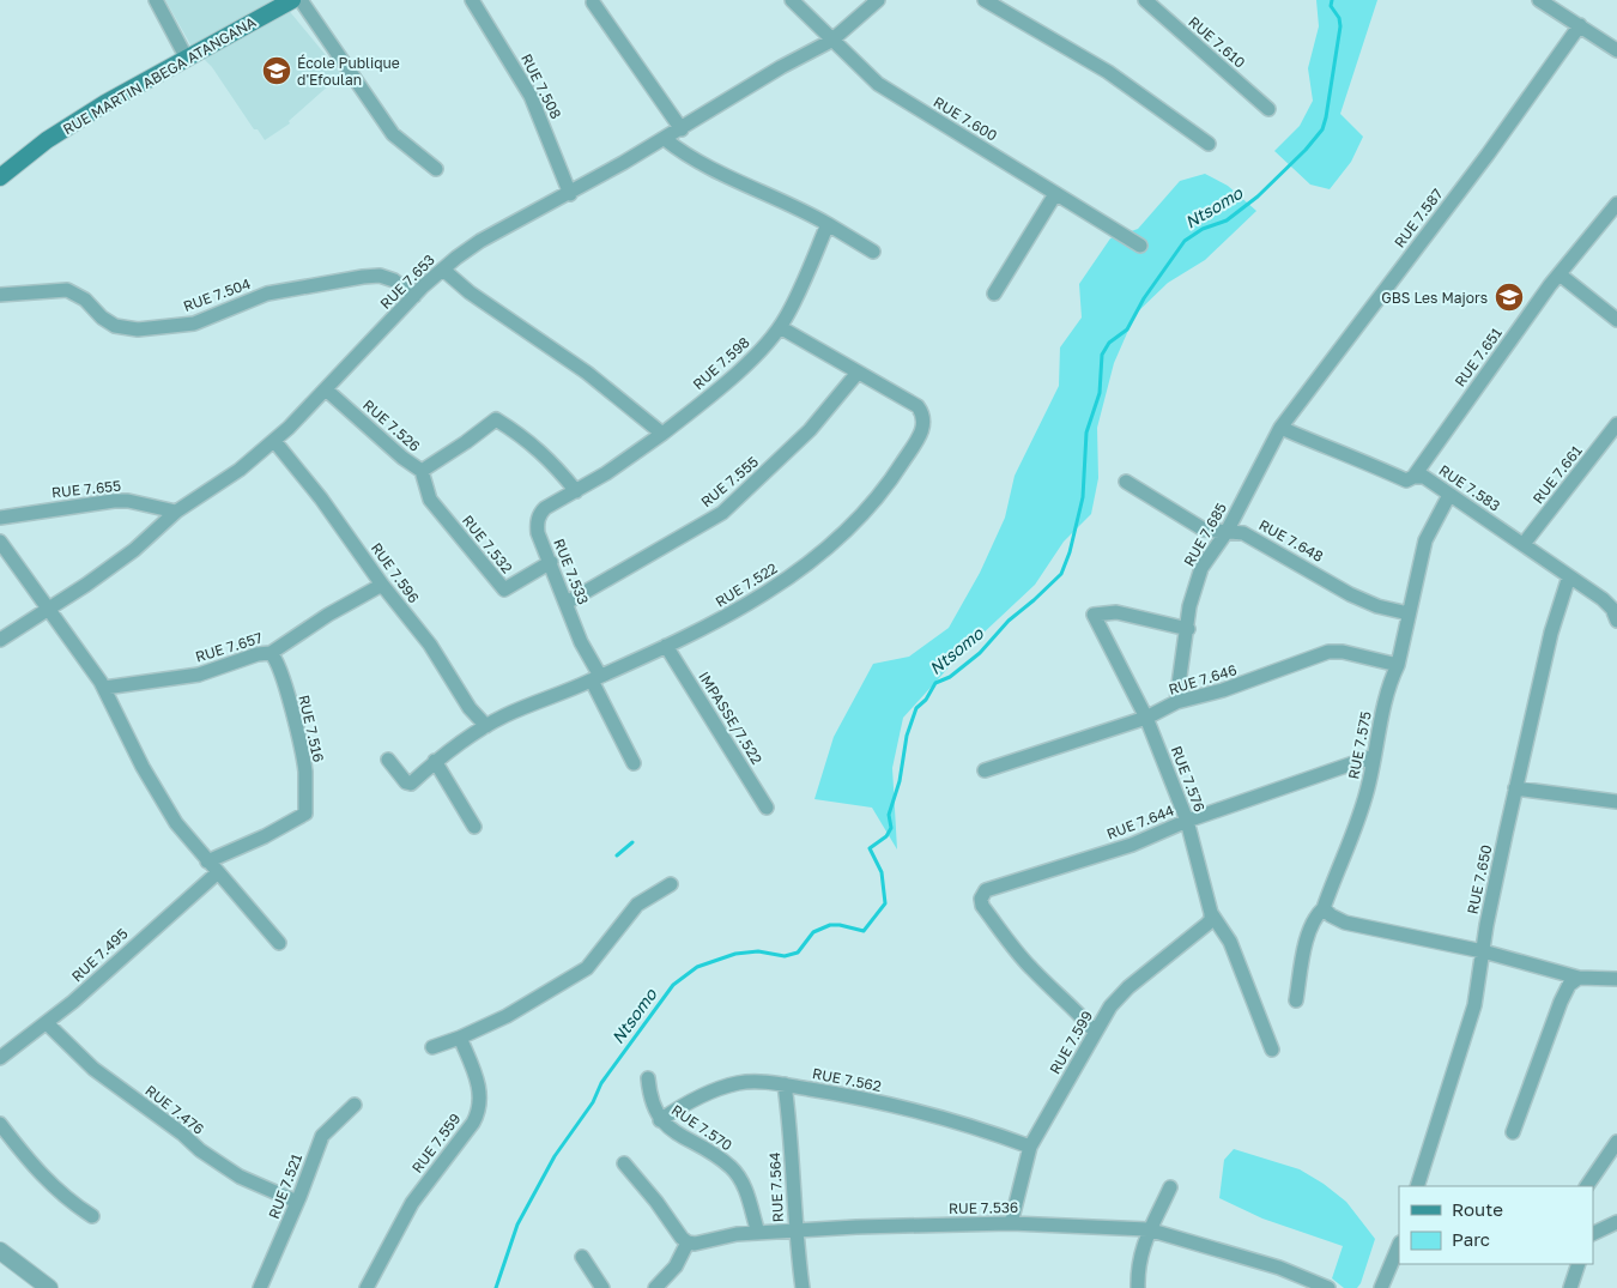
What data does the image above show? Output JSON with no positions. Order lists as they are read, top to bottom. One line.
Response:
{"streets":{"main road":["RUE MARTIN ABEGA ATANGANA"],"street":["RUE 7.610","RUE 7.508","RUE 7.600","RUE 7.587","RUE 7.653","RUE 7.504","RUE 7.651","RUE 7.598","RUE 7.526","RUE 7.661","RUE 7.555","RUE 7.583","RUE 7.655","RUE 7.685","RUE 7.648","RUE 7.532","RUE 7.533","RUE 7.596","RUE 7.522","RUE 7.657","RUE 7.646","IMPASSE/7.522","RUE 7.516","RUE 7.575","RUE 7.576","RUE 7.644","RUE 7.650","RUE 7.495","RUE 7.599","RUE 7.562","RUE 7.476","RUE 7.570","RUE 7.559","RUE 7.521","RUE 7.564","RUE 7.536"]},"crossings":[["RUE 7.508","RUE 7.653"],["RUE 7.600","RUE 7.653"],["RUE 7.587","RUE 7.583"],["RUE 7.587","RUE 7.685"],["RUE 7.653","RUE 7.504"],["RUE 7.653","RUE 7.526"],["RUE 7.653","RUE 7.655"],["RUE 7.653","RUE 7.596"],["RUE 7.651","RUE 7.583"],["RUE 7.598","RUE 7.533"],["RUE 7.598","RUE 7.522"],["RUE 7.526","RUE 7.532"],["RUE 7.526","RUE 7.533"],["RUE 7.661","RUE 7.583"],["RUE 7.555","RUE 7.533"],["RUE 7.555","RUE 7.522"],["RUE 7.583","RUE 7.685"],["RUE 7.583","RUE 7.575"],["RUE 7.583","RUE 7.650"],["RUE 7.685","RUE 7.648"],["RUE 7.685","RUE 7.646"],["RUE 7.685","RUE 7.576"],["RUE 7.648","RUE 7.575"],["RUE 7.532","RUE 7.533"],["RUE 7.533","RUE 7.522"],["RUE 7.596","RUE 7.522"],["RUE 7.596","RUE 7.657"],["RUE 7.522","IMPASSE/7.522"],["RUE 7.657","RUE 7.516"],["RUE 7.646","RUE 7.575"],["RUE 7.646","RUE 7.576"],["RUE 7.575","RUE 7.644"],["RUE 7.576","RUE 7.644"],["RUE 7.576","RUE 7.599"],["RUE 7.644","RUE 7.599"],["RUE 7.495","RUE 7.476"],["RUE 7.599","RUE 7.562"],["RUE 7.599","RUE 7.536"],["RUE 7.562","RUE 7.570"],["RUE 7.562","RUE 7.564"],["RUE 7.476","RUE 7.521"],["RUE 7.570","RUE 7.536"],["RUE 7.564","RUE 7.536"]],"water":["Ntsomo"],"places":{"school or university":["École Publique d'Efoulan","GBS Les Majors"]},"legend":["Route","Parc"]}
